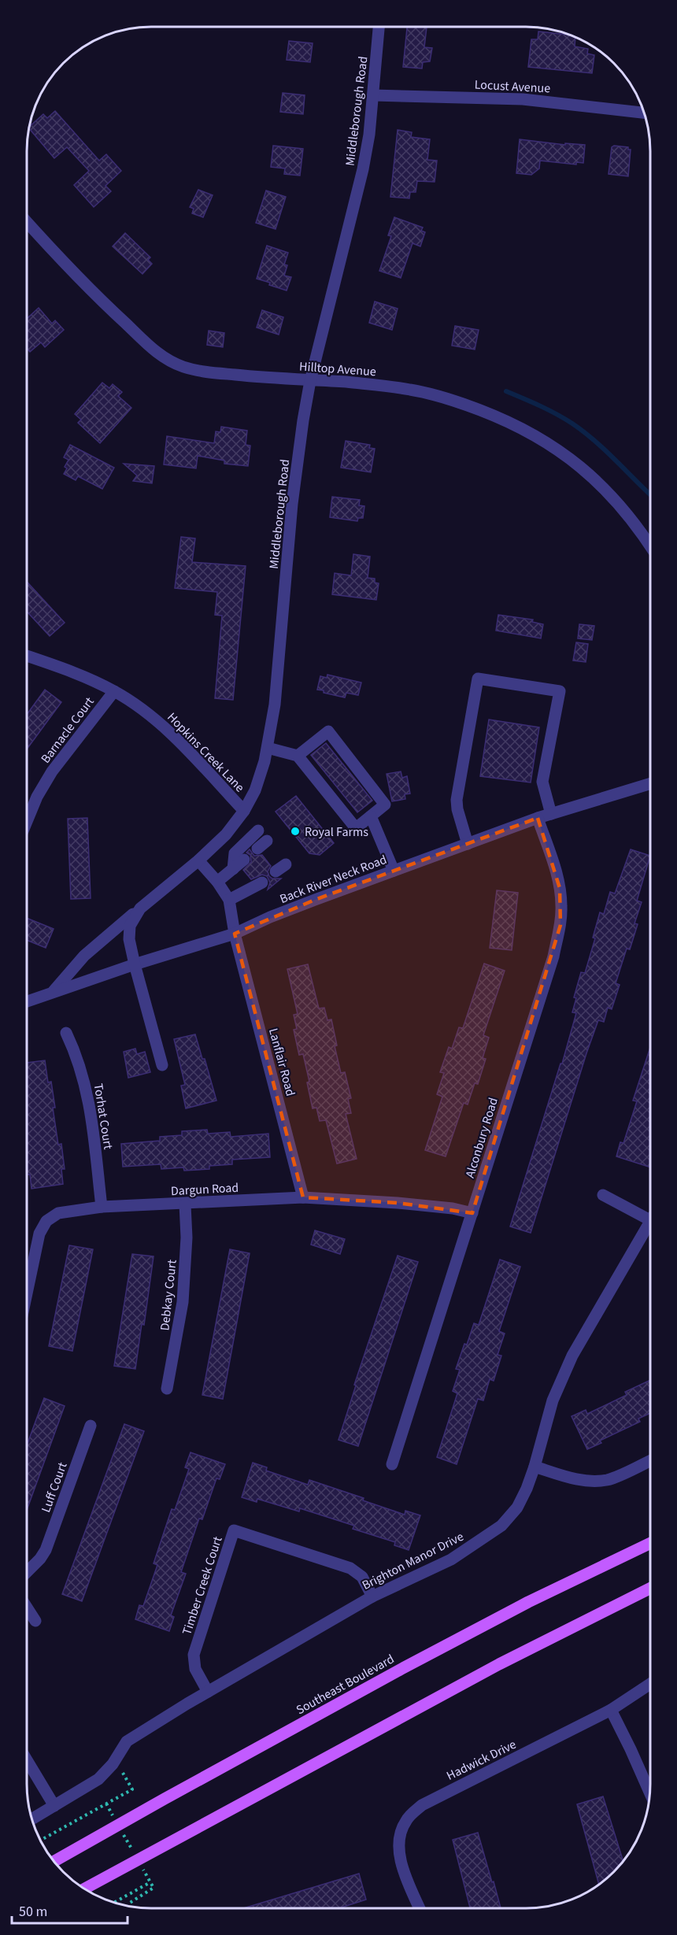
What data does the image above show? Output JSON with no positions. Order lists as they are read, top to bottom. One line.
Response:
{"streets":{"main road":["Southeast Boulevard"],"street":["Locust Avenue","Middleborough Road","Hilltop Avenue","Barnacle Court","Hopkins Creek Lane","Back River Neck Road","Lanflair Road","Torhat Court","Alconbury Road","Dargun Road","Debkay Court","Luff Court","Brighton Manor Drive","Timber Creek Court","Hadwick Drive"]},"crossings":[["Locust Avenue","Middleborough Road"],["Middleborough Road","Hilltop Avenue"],["Middleborough Road","Hopkins Creek Lane"],["Middleborough Road","Back River Neck Road"],["Barnacle Court","Hopkins Creek Lane"],["Back River Neck Road","Lanflair Road"],["Back River Neck Road","Alconbury Road"],["Lanflair Road","Dargun Road"],["Torhat Court","Dargun Road"],["Alconbury Road","Dargun Road"],["Dargun Road","Debkay Court"],["Brighton Manor Drive","Timber Creek Court"]],"places":["Royal Farms"],"scale_bar":"50 m"}
